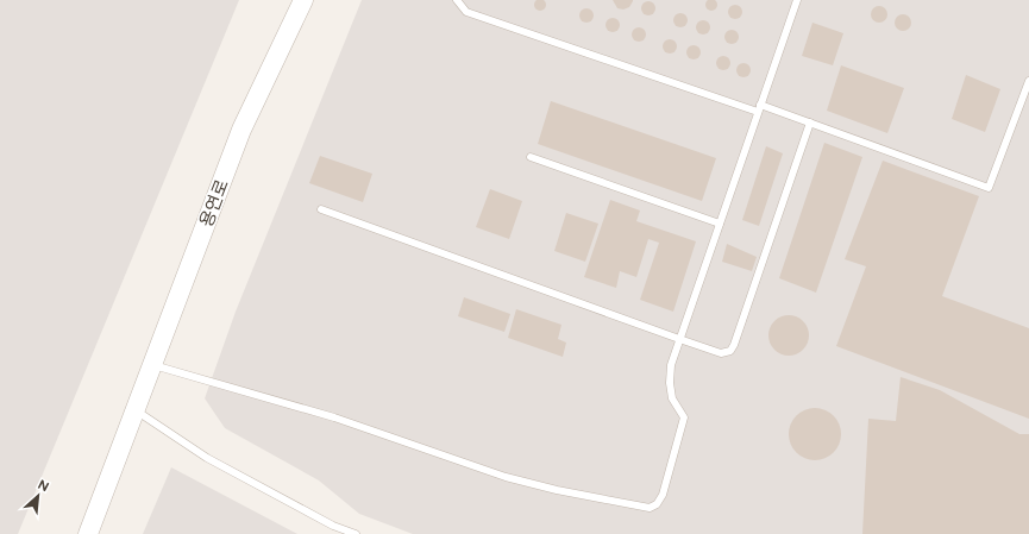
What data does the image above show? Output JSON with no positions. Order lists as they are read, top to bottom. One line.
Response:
{"streets":{"street":["용연로"]},"north":"top right"}
